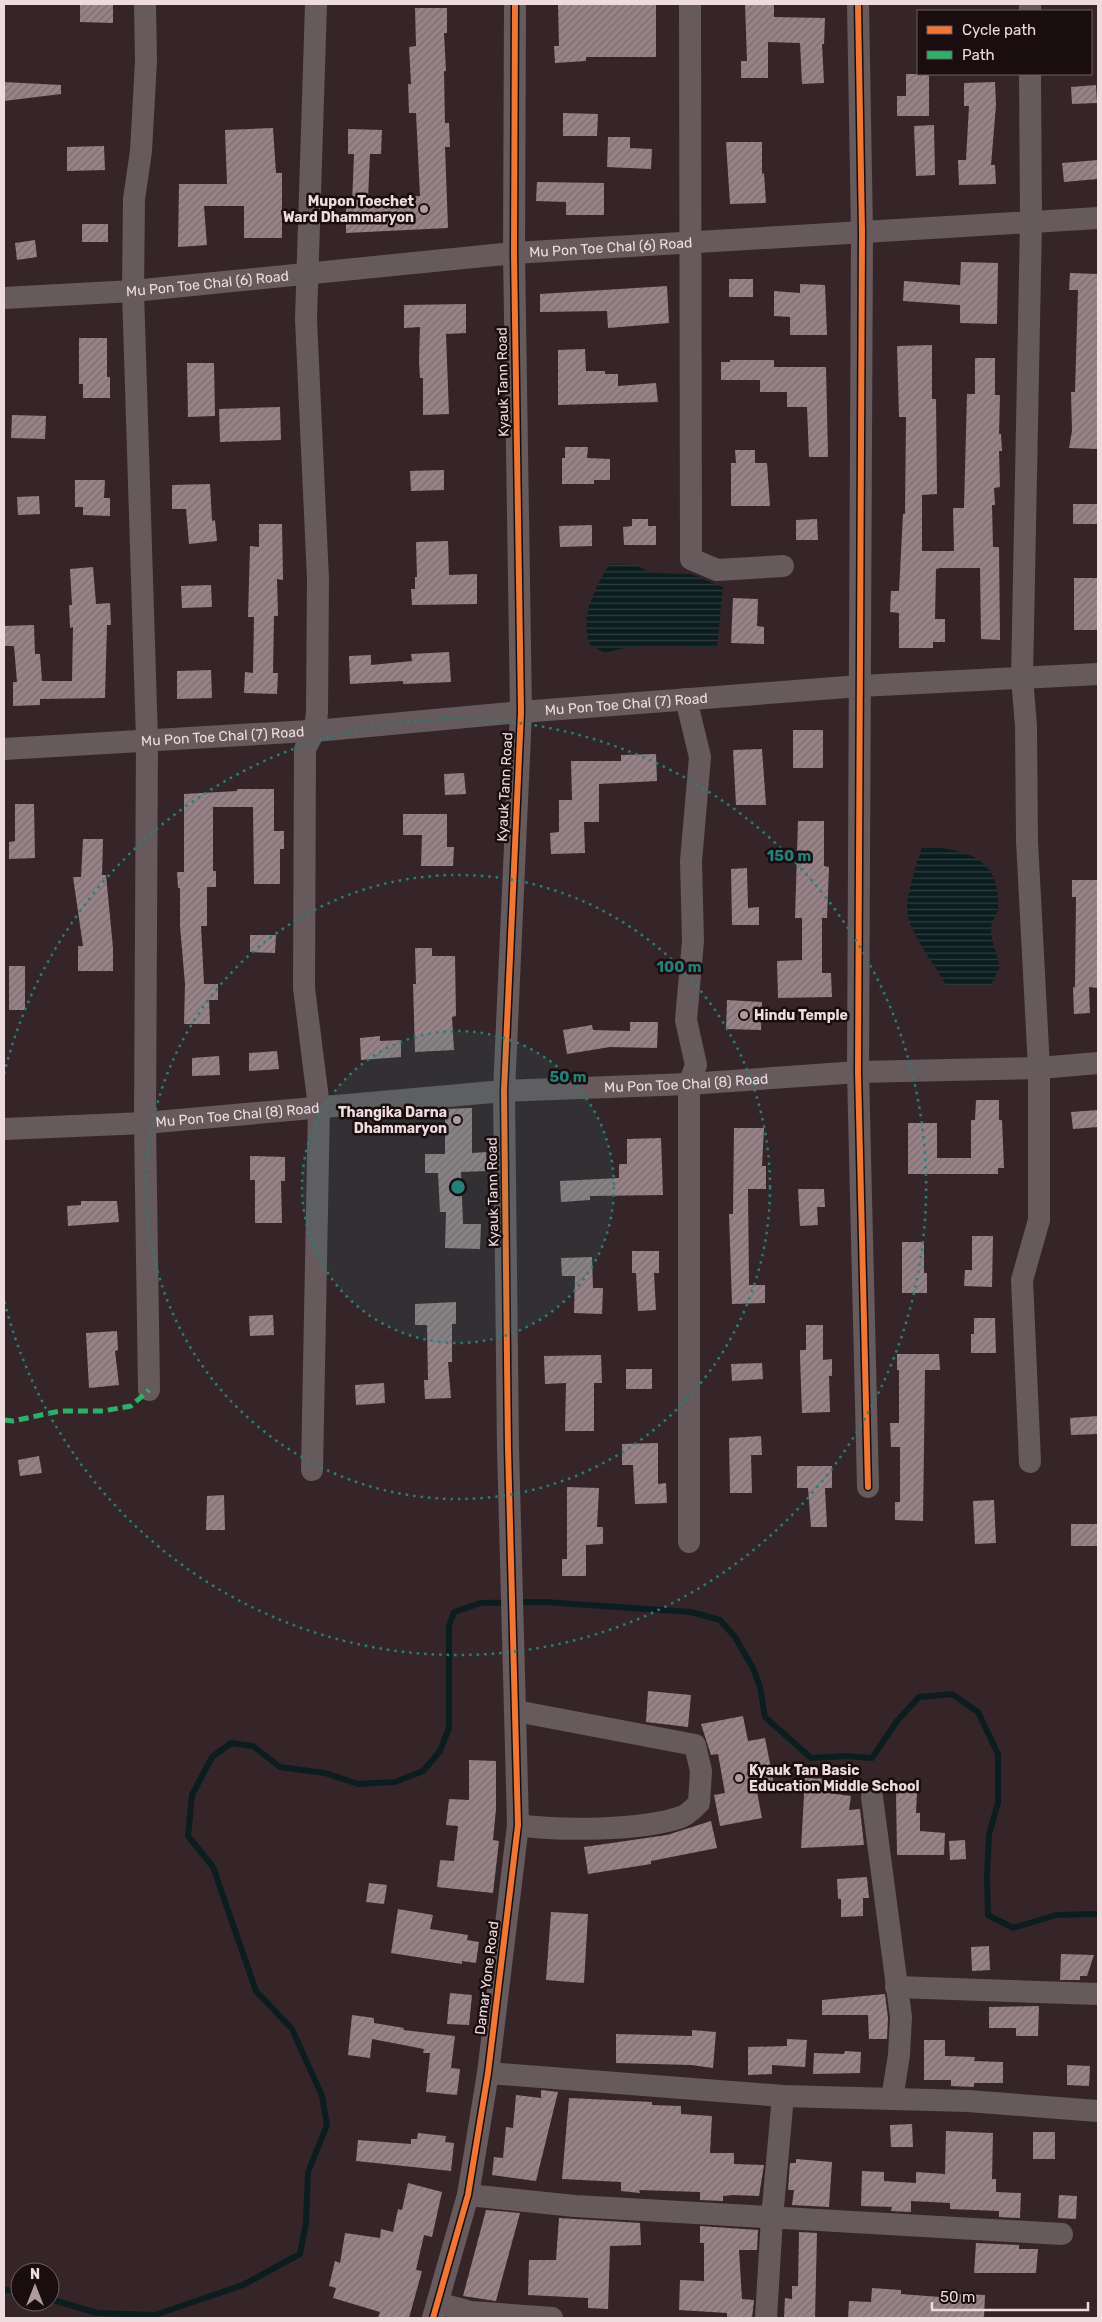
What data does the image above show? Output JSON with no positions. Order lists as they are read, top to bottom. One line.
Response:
{"streets":{"street":["Mu Pon Toe Chal (6) Road","Kyauk Tann Road","Mu Pon Toe Chal (7) Road","Mu Pon Toe Chal (8) Road","Damar Yone Road"]},"crossings":[["Mu Pon Toe Chal (6) Road","Kyauk Tann Road"],["Kyauk Tann Road","Mu Pon Toe Chal (7) Road"],["Kyauk Tann Road","Mu Pon Toe Chal (8) Road"],["Kyauk Tann Road","Damar Yone Road"]],"places":["Mupon Toechet Ward Dhammaryon","Hindu Temple","Thangika Darna Dhammaryon","Kyauk Tan Basic Education Middle School"],"legend":["Cycle path","Path"],"scale_bar":"50 m","north":"top","rings":["150 m","100 m","50 m"]}
